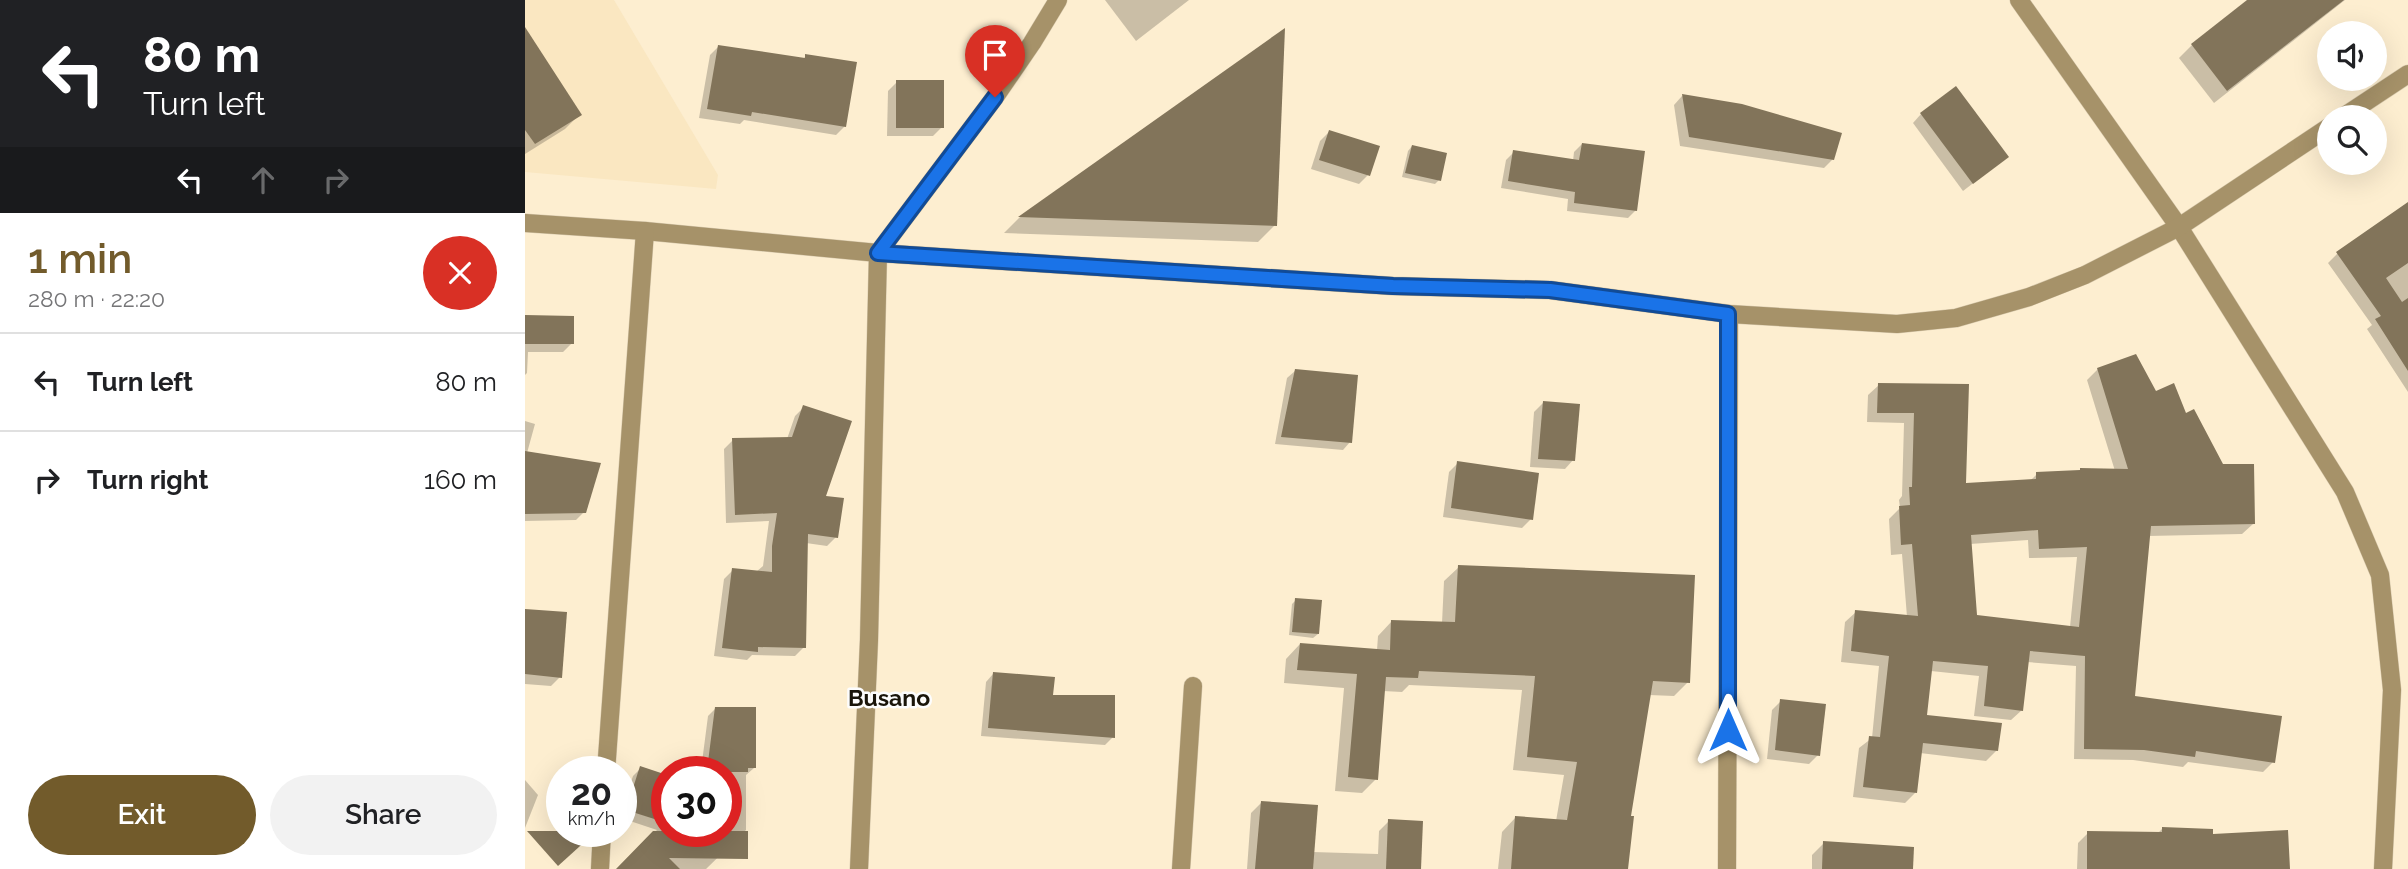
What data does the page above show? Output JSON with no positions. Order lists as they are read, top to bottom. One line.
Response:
{"districts":["Busano"],"page":{"turn":["80 m","Turn left"],"heading":["1 min","280 m · 22:20"],"list":[{"name":"Turn left","value":"80 m"},{"name":"Turn right","value":"160 m"}],"speed":"20 km/h","limit":"30","buttons":["Exit","Share"]}}
